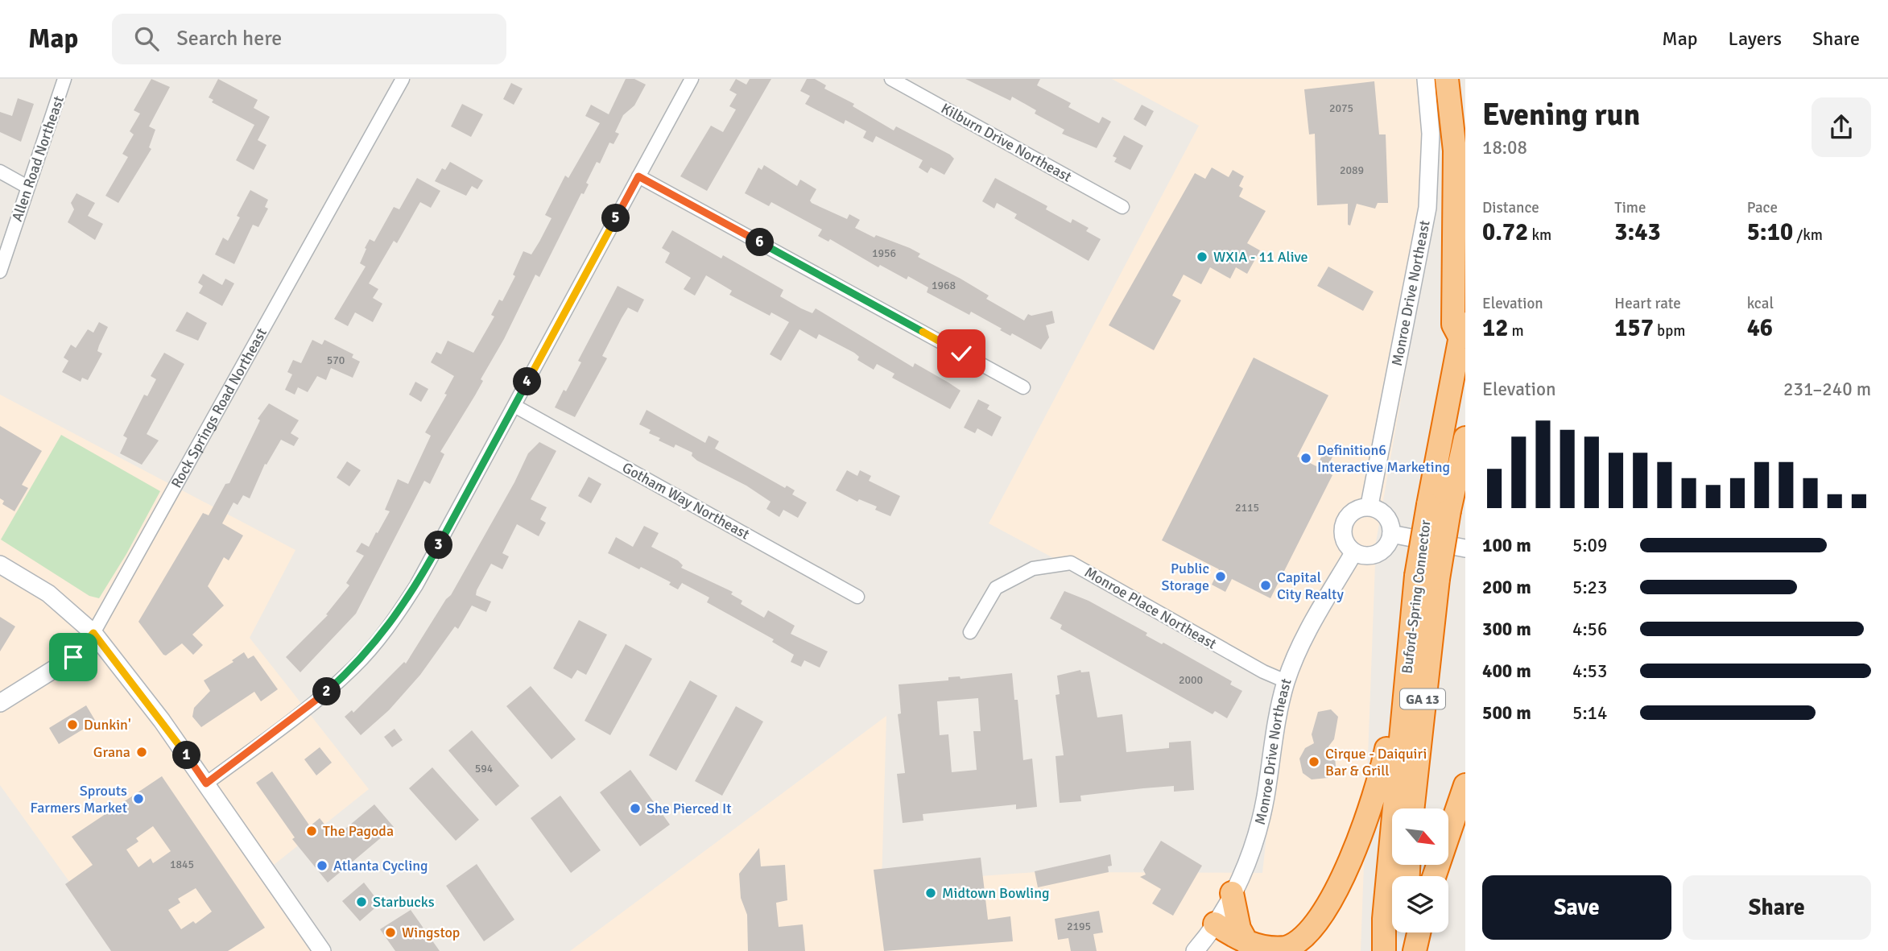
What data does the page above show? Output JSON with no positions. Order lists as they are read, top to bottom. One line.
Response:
{"streets":{"highway":["Buford-Spring Connector","GA 13"],"main road":["Monroe Drive Northeast","Rock Springs Road Northeast"],"street":["Kilburn Drive Northeast","Allen Road Northeast","Gotham Way Northeast","Monroe Place Northeast"]},"crossings":[["Monroe Drive Northeast","Monroe Place Northeast"]],"places":["WXIA - 11 Alive","Definition6 Interactive Marketing","Public Storage","Capital City Realty","Dunkin'","Grana","Cirque - Daiquiri Bar & Grill","Sprouts Farmers Market","She Pierced It","The Pagoda","Atlanta Cycling","Midtown Bowling","Starbucks","Wingstop"],"house_numbers":["2075","2089","1956","1968","570","2115","2000","594","1845","2195"],"north":"bottom right","page":{"header":"Map","search":"Search here","nav":["Map","Layers","Share"],"heading":["Evening run","18:08"],"stats":[["Distance","0.72 km"],["Time","3:43"],["Pace","5:10 /km"],["Elevation","12 m"],["Heart rate","157 bpm"],["kcal","46"]],"pins":["5","6","4","3","2","1"],"chart":["Elevation","231–240 m"],"list":[{"name":"100 m","note":"5:09"},{"name":"200 m","note":"5:23"},{"name":"300 m","note":"4:56"},{"name":"400 m","note":"4:53"},{"name":"500 m","note":"5:14"}],"buttons":["Save","Share"]}}
